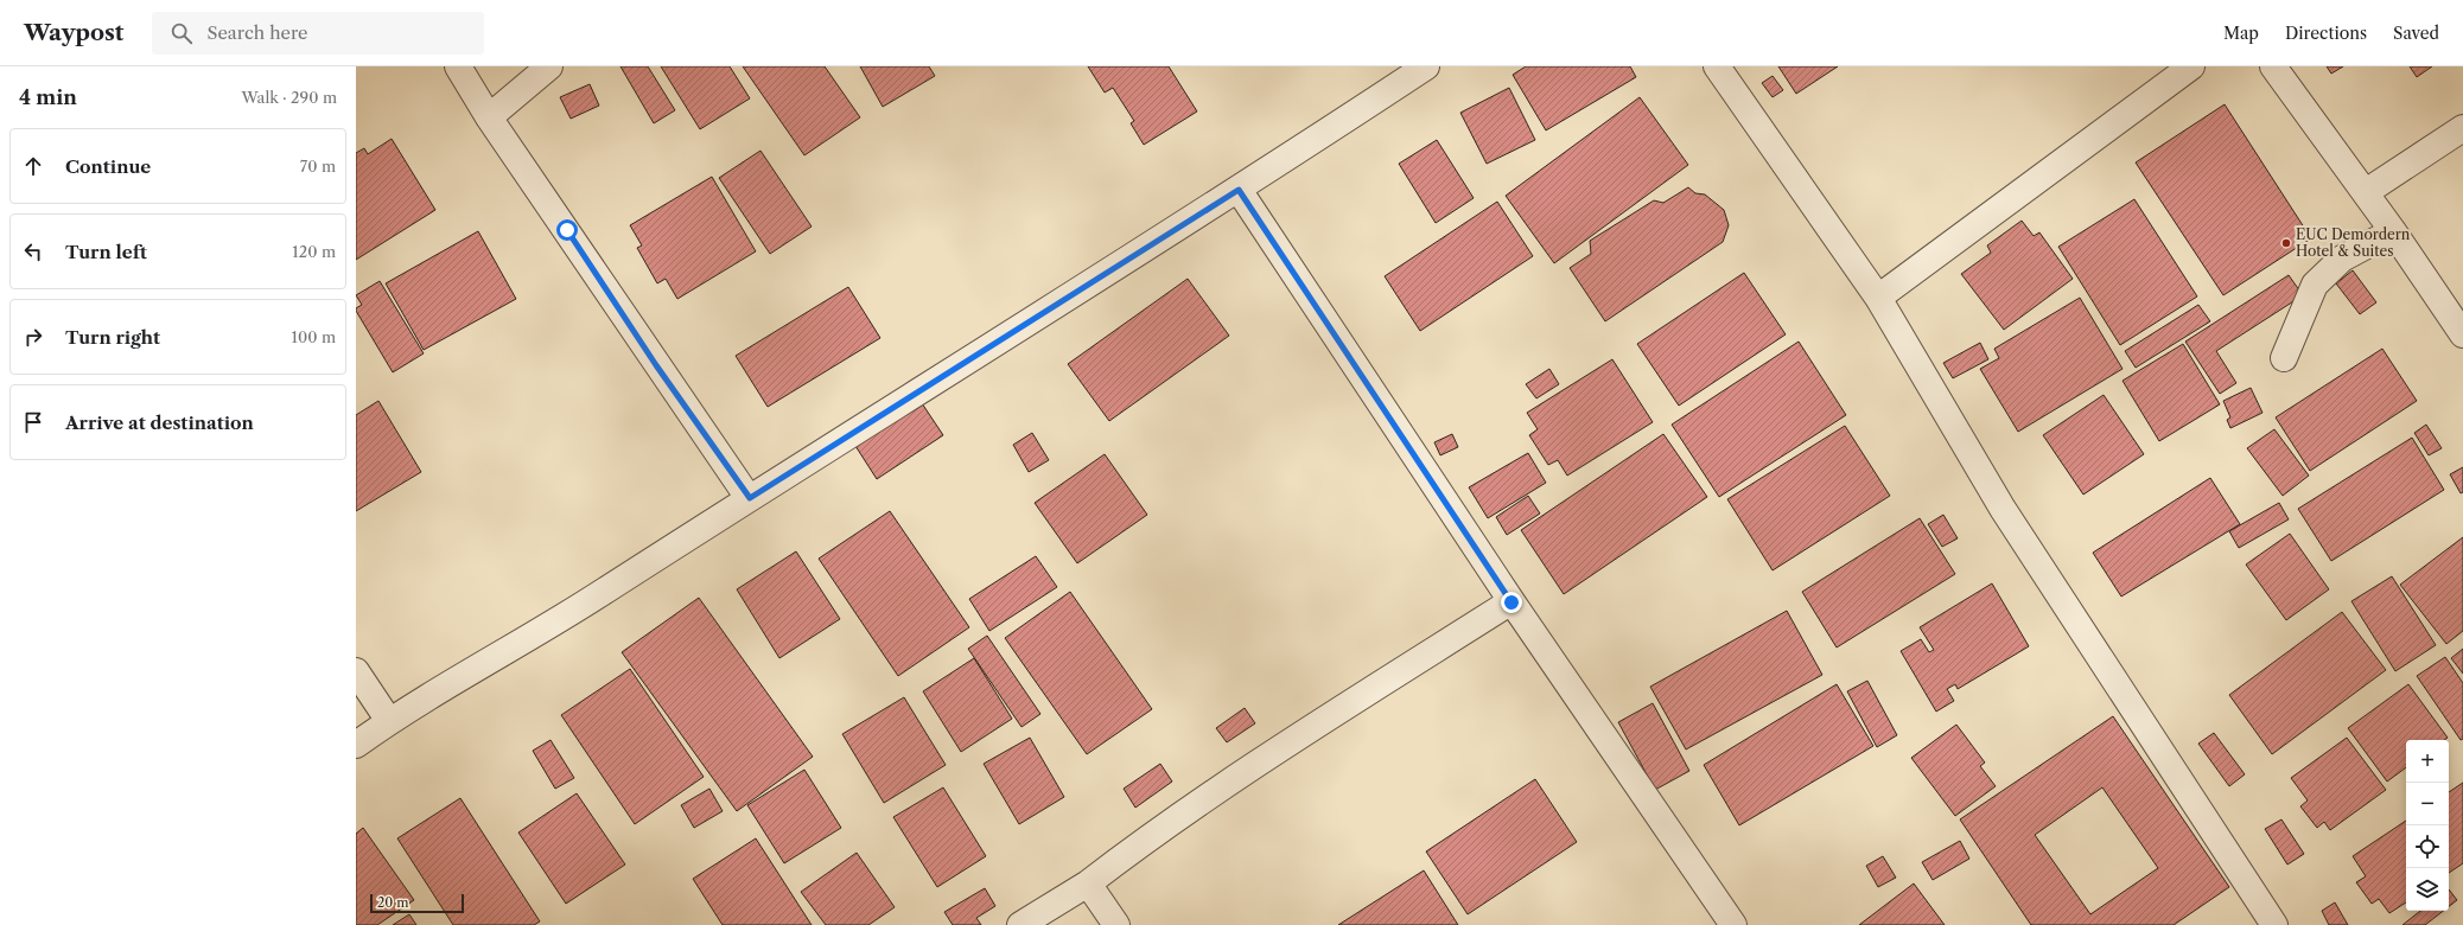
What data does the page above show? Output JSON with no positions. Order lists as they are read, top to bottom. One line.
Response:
{"places":["EUC Demordern Hotel & Suites"],"scale_bar":"20 m","page":{"header":"Waypost","search":"Search here","nav":["Map","Directions","Saved"],"heading":["4 min","Walk · 290 m"],"list":[["Continue","70 m"],["Turn left","120 m"],["Turn right","100 m"],"Arrive at destination"],"map_buttons":["+","−"],"scale":"20 m"}}
